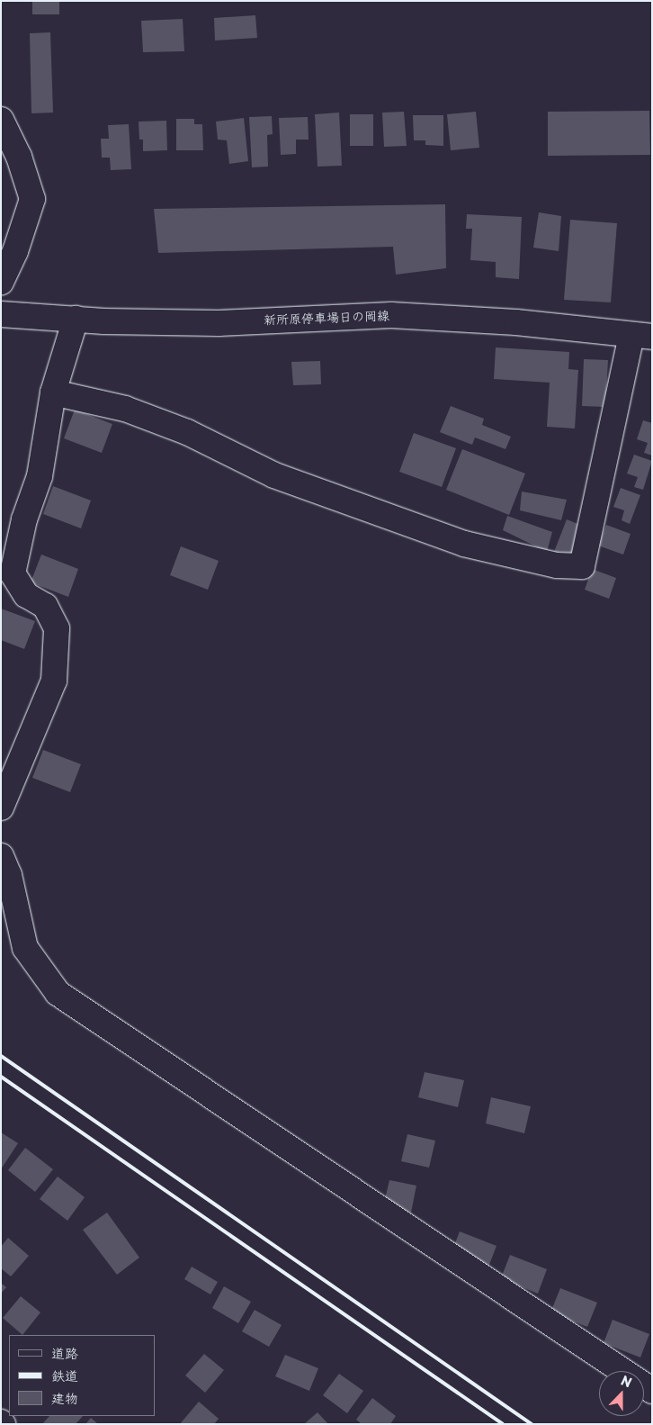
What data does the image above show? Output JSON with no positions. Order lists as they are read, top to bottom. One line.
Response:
{"streets":{"street":["新所原停車場日の岡線"]},"legend":["道路","鉄道","建物"],"north":"top"}
